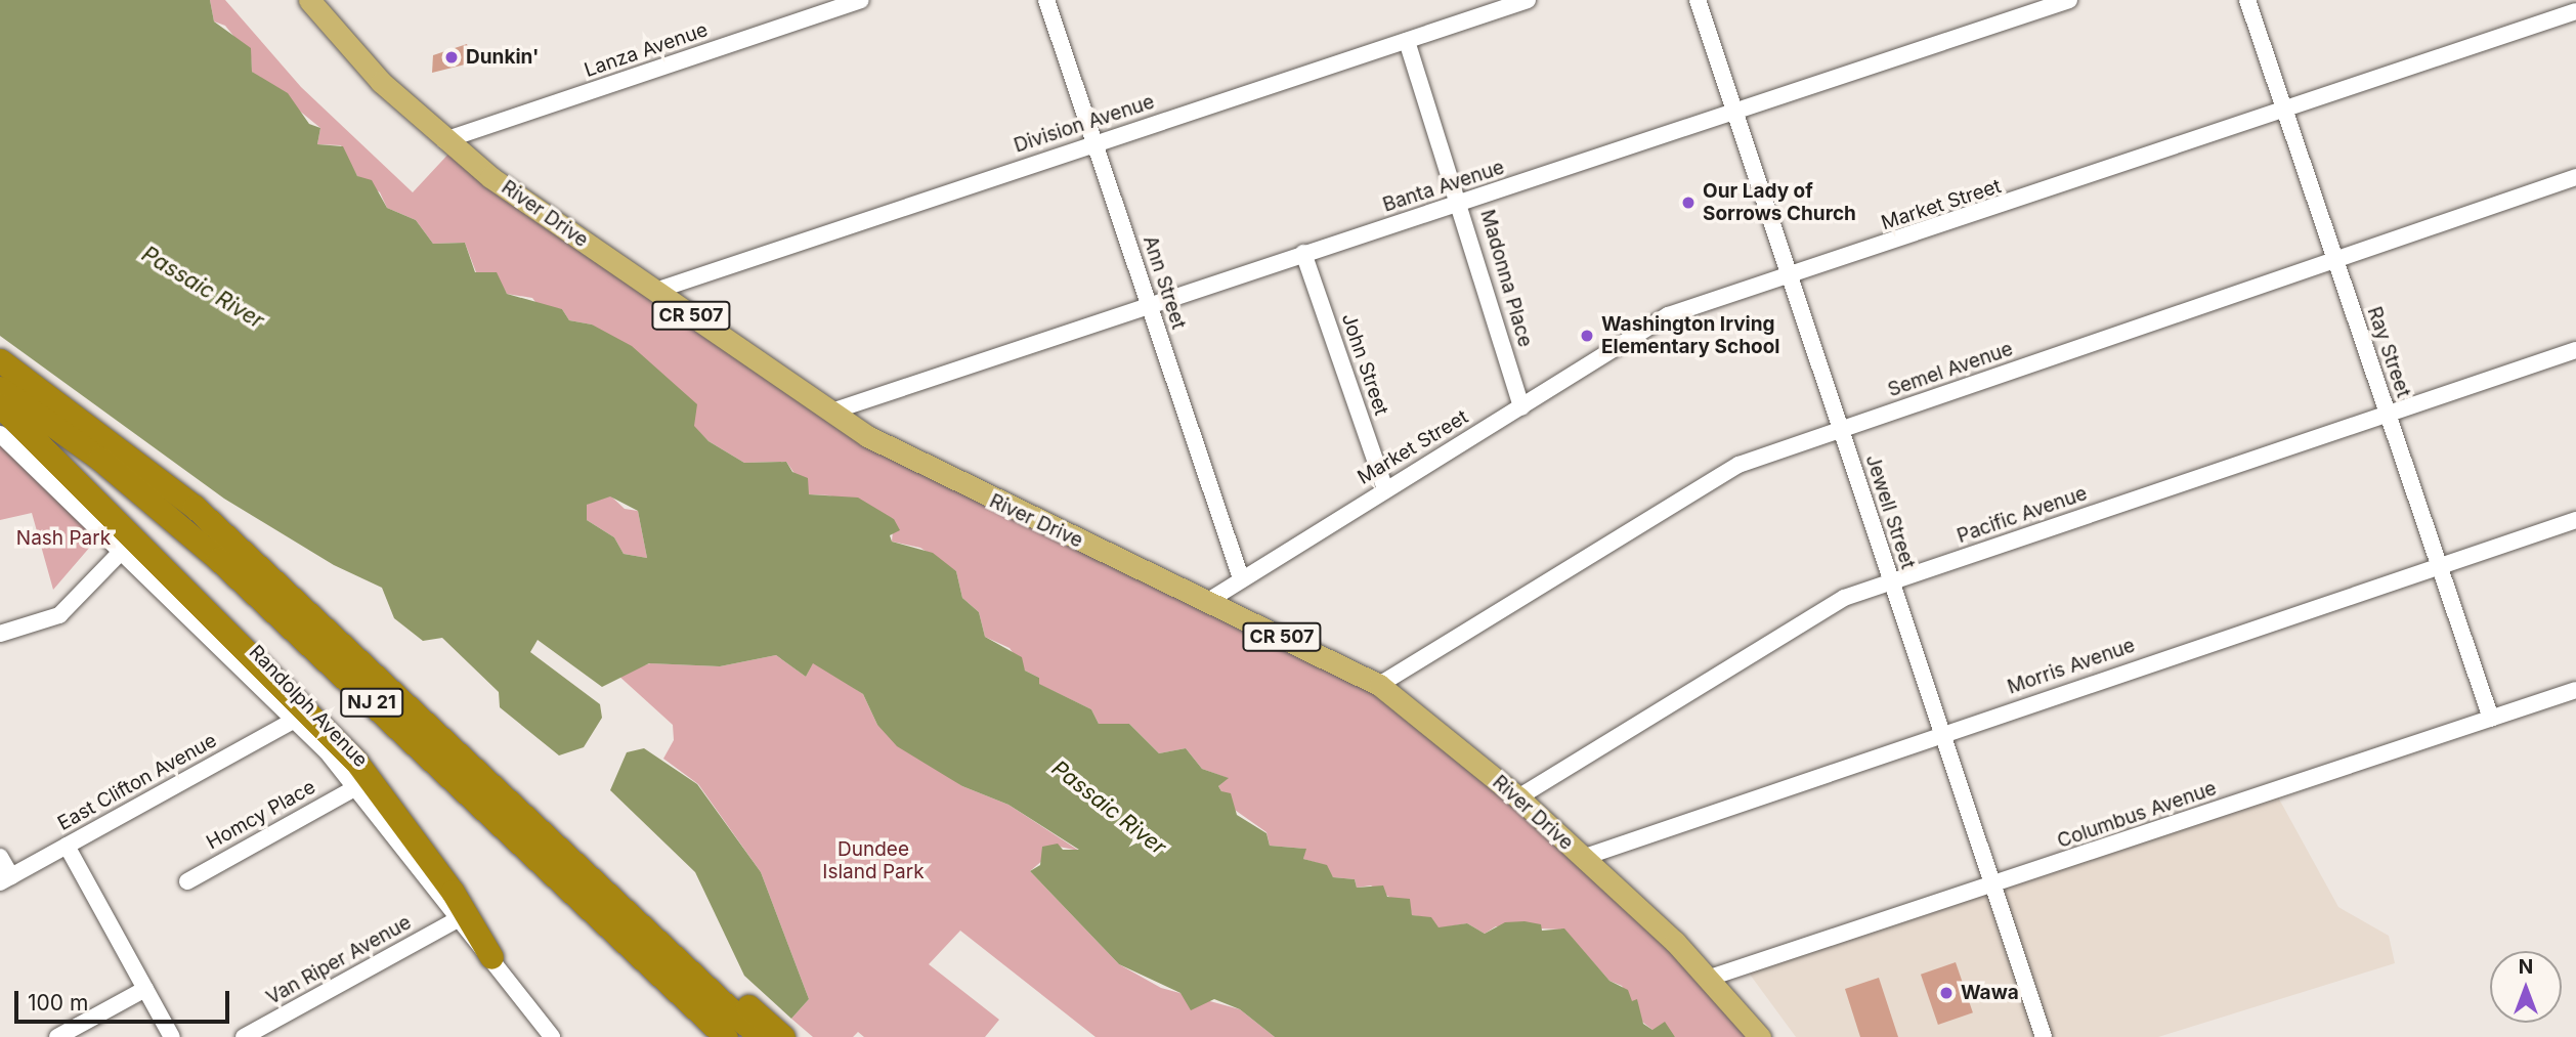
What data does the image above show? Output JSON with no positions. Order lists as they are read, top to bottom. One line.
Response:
{"streets":{"highway":["NJ 21"],"main road":["River Drive","CR 507"],"street":["Lanza Avenue","Division Avenue","Banta Avenue","Market Street","Madonna Place","Ann Street","Ray Street","John Street","Semel Avenue","Jewell Street","Pacific Avenue","Morris Avenue","Randolph Avenue","East Clifton Avenue","Homcy Place","Columbus Avenue","Van Riper Avenue"]},"crossings":[["Lanza Avenue","River Drive"],["Division Avenue","River Drive"],["Division Avenue","Madonna Place"],["Division Avenue","Ann Street"],["Banta Avenue","River Drive"],["Banta Avenue","Madonna Place"],["Banta Avenue","Ann Street"],["Banta Avenue","John Street"],["Banta Avenue","Jewell Street"],["Market Street","River Drive"],["Market Street","Madonna Place"],["Market Street","Ann Street"],["Market Street","Ray Street"],["Market Street","John Street"],["Market Street","Jewell Street"],["River Drive","Semel Avenue"],["River Drive","Pacific Avenue"],["River Drive","Morris Avenue"],["River Drive","Columbus Avenue"],["Ray Street","Semel Avenue"],["Ray Street","Pacific Avenue"],["Ray Street","Morris Avenue"],["Ray Street","Columbus Avenue"],["Semel Avenue","Jewell Street"],["Jewell Street","Pacific Avenue"],["Jewell Street","Morris Avenue"],["Jewell Street","Columbus Avenue"],["Randolph Avenue","East Clifton Avenue"],["Randolph Avenue","Homcy Place"],["Randolph Avenue","Van Riper Avenue"]],"water":["Passaic River"],"parks":["Nash Park","Dundee Island Park"],"places":["Dunkin'","Our Lady of Sorrows Church","Washington Irving Elementary School","Wawa"],"scale_bar":"100 m","north":"top"}
